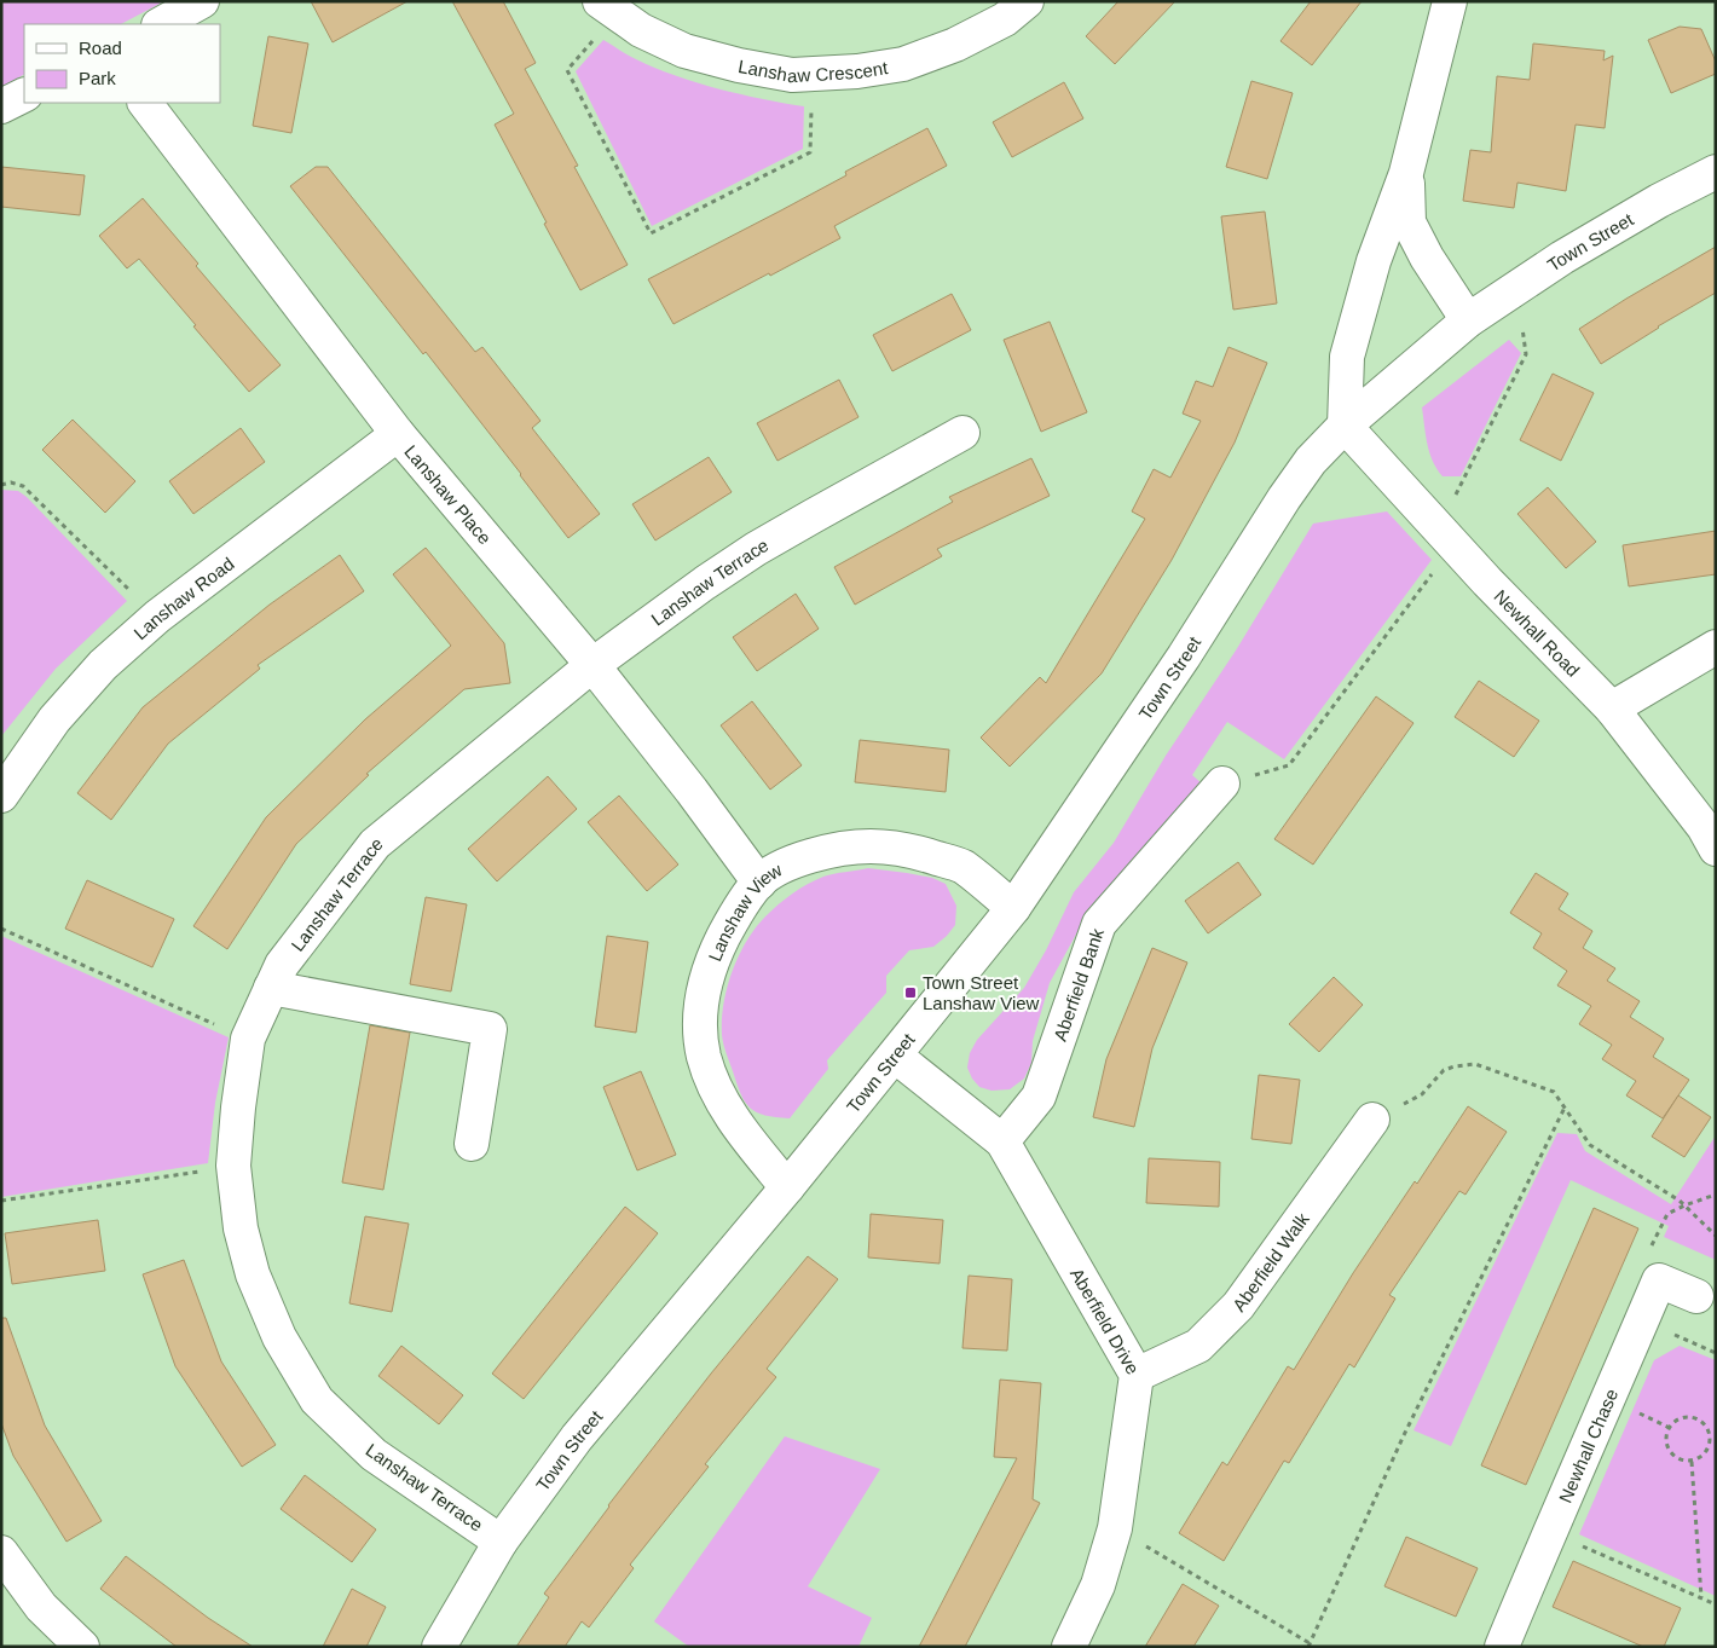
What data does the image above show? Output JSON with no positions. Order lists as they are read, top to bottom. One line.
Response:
{"streets":{"street":["Lanshaw Crescent","Town Street","Lanshaw Place","Lanshaw Terrace","Lanshaw Road","Newhall Road","Lanshaw View","Aberfield Bank","Aberfield Walk","Aberfield Drive","Newhall Chase"]},"crossings":[["Town Street","Lanshaw Terrace"],["Town Street","Newhall Road"],["Town Street","Lanshaw View"],["Town Street","Aberfield Drive"],["Lanshaw Place","Lanshaw Terrace"],["Lanshaw Place","Lanshaw Road"],["Lanshaw Place","Lanshaw View"],["Aberfield Bank","Aberfield Drive"],["Aberfield Walk","Aberfield Drive"]],"places":{"transit":["Town Street Lanshaw View"]},"legend":["Road","Park"]}
